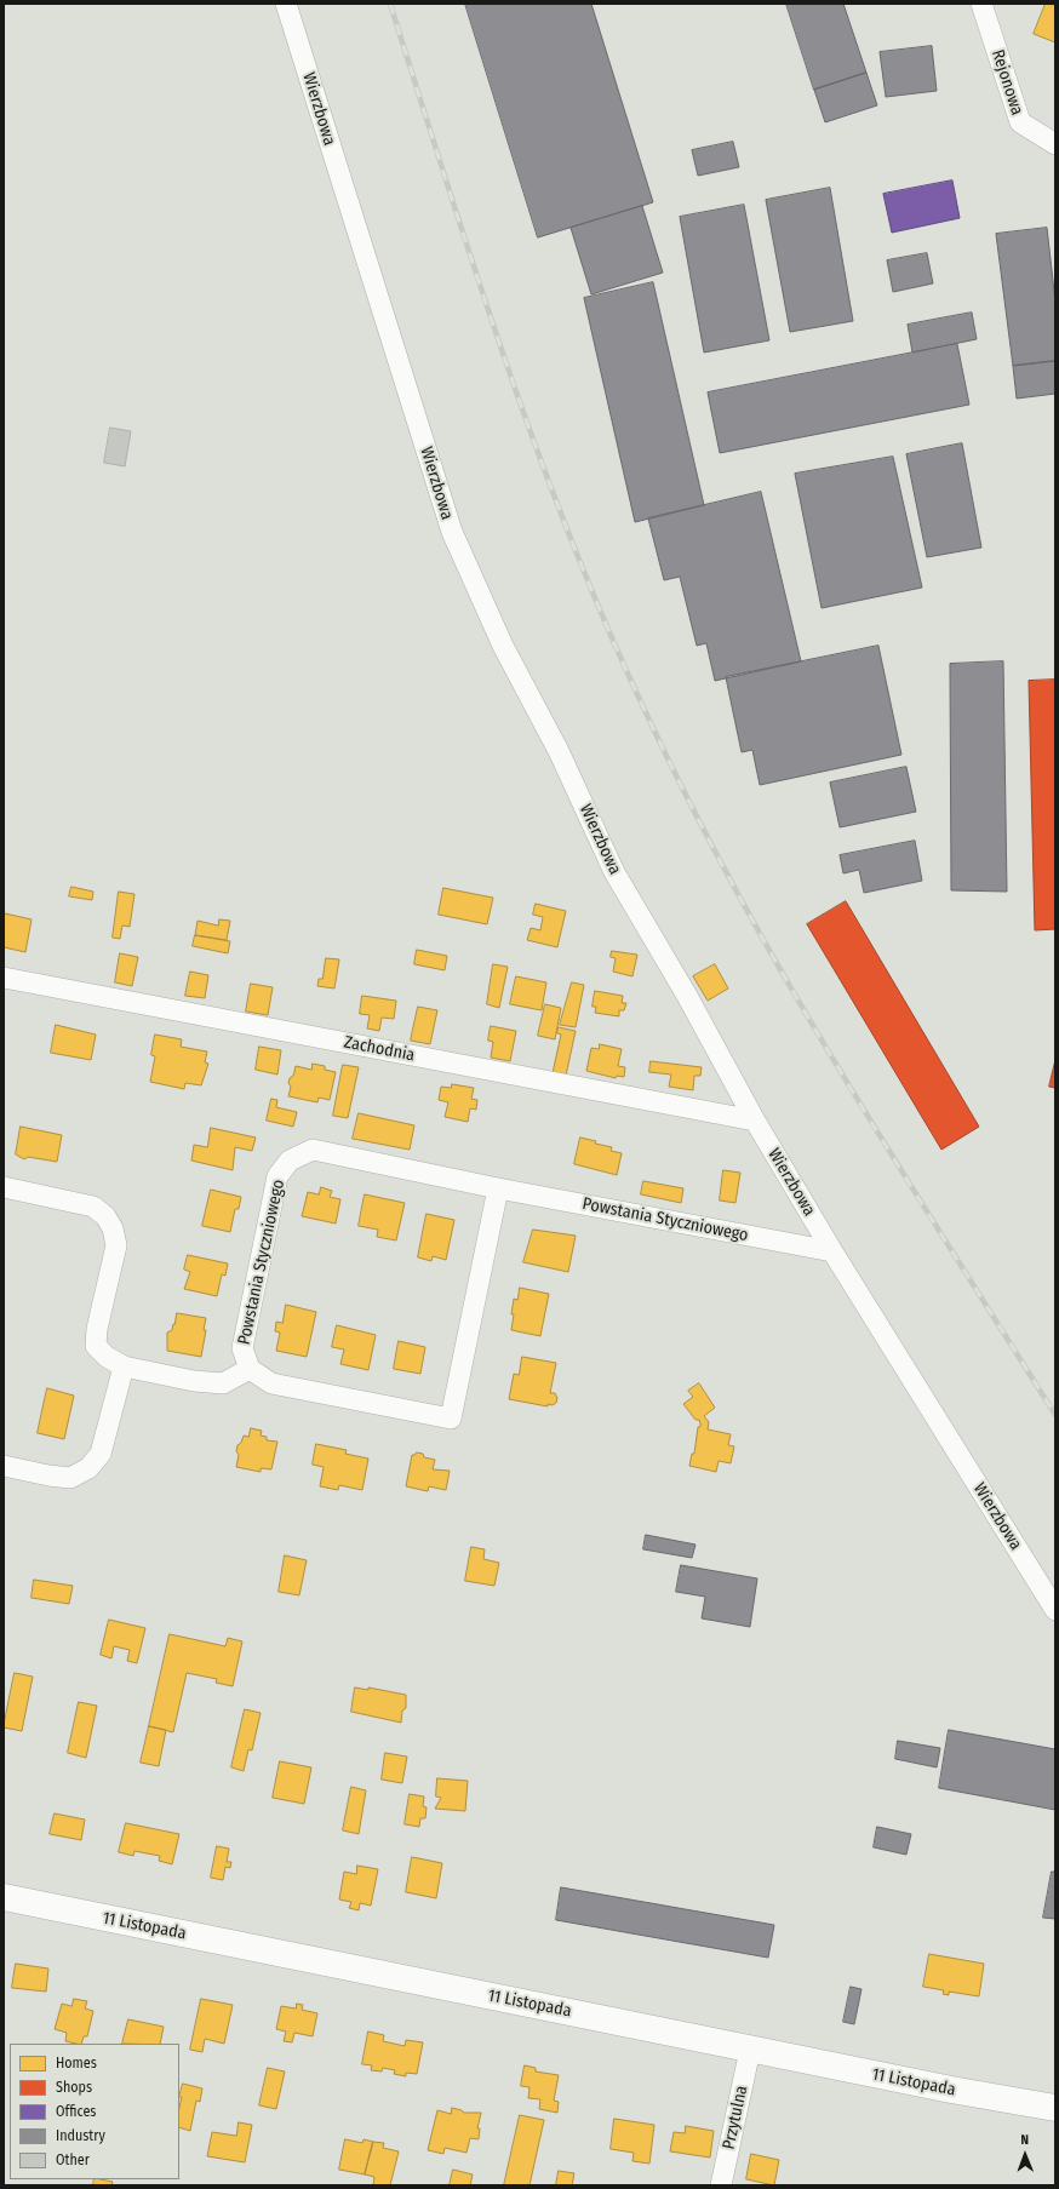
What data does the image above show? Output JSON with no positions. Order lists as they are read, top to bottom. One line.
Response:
{"streets":{"main road":["11 Listopada"],"street":["Rejonowa","Wierzbowa","Zachodnia","Powstania Styczniowego","Przytulna"]},"crossings":[["Wierzbowa","Zachodnia"],["Wierzbowa","Powstania Styczniowego"],["11 Listopada","Przytulna"]],"legend":["Homes","Shops","Offices","Industry","Other"],"north":"top"}
